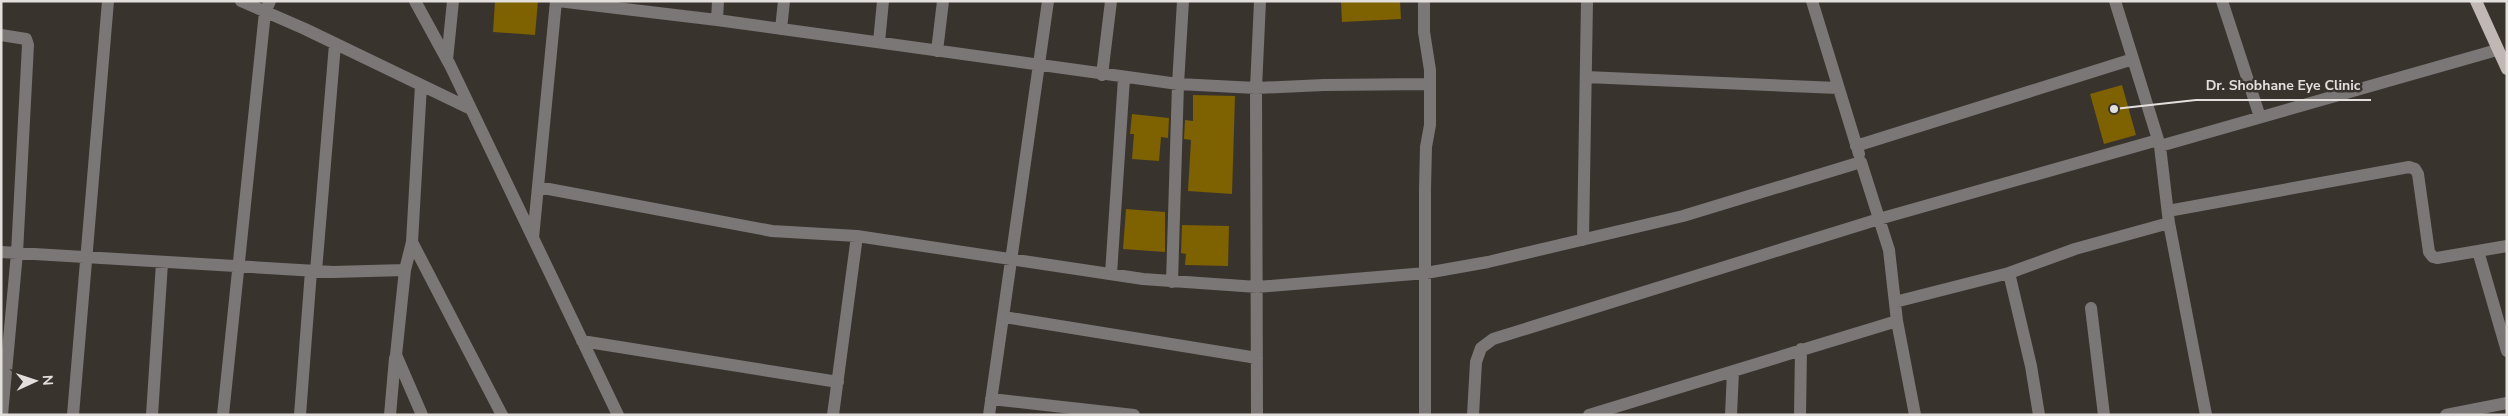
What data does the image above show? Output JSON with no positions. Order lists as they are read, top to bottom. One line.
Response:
{"places":["Dr. Shobhane Eye Clinic"],"north":"right"}
